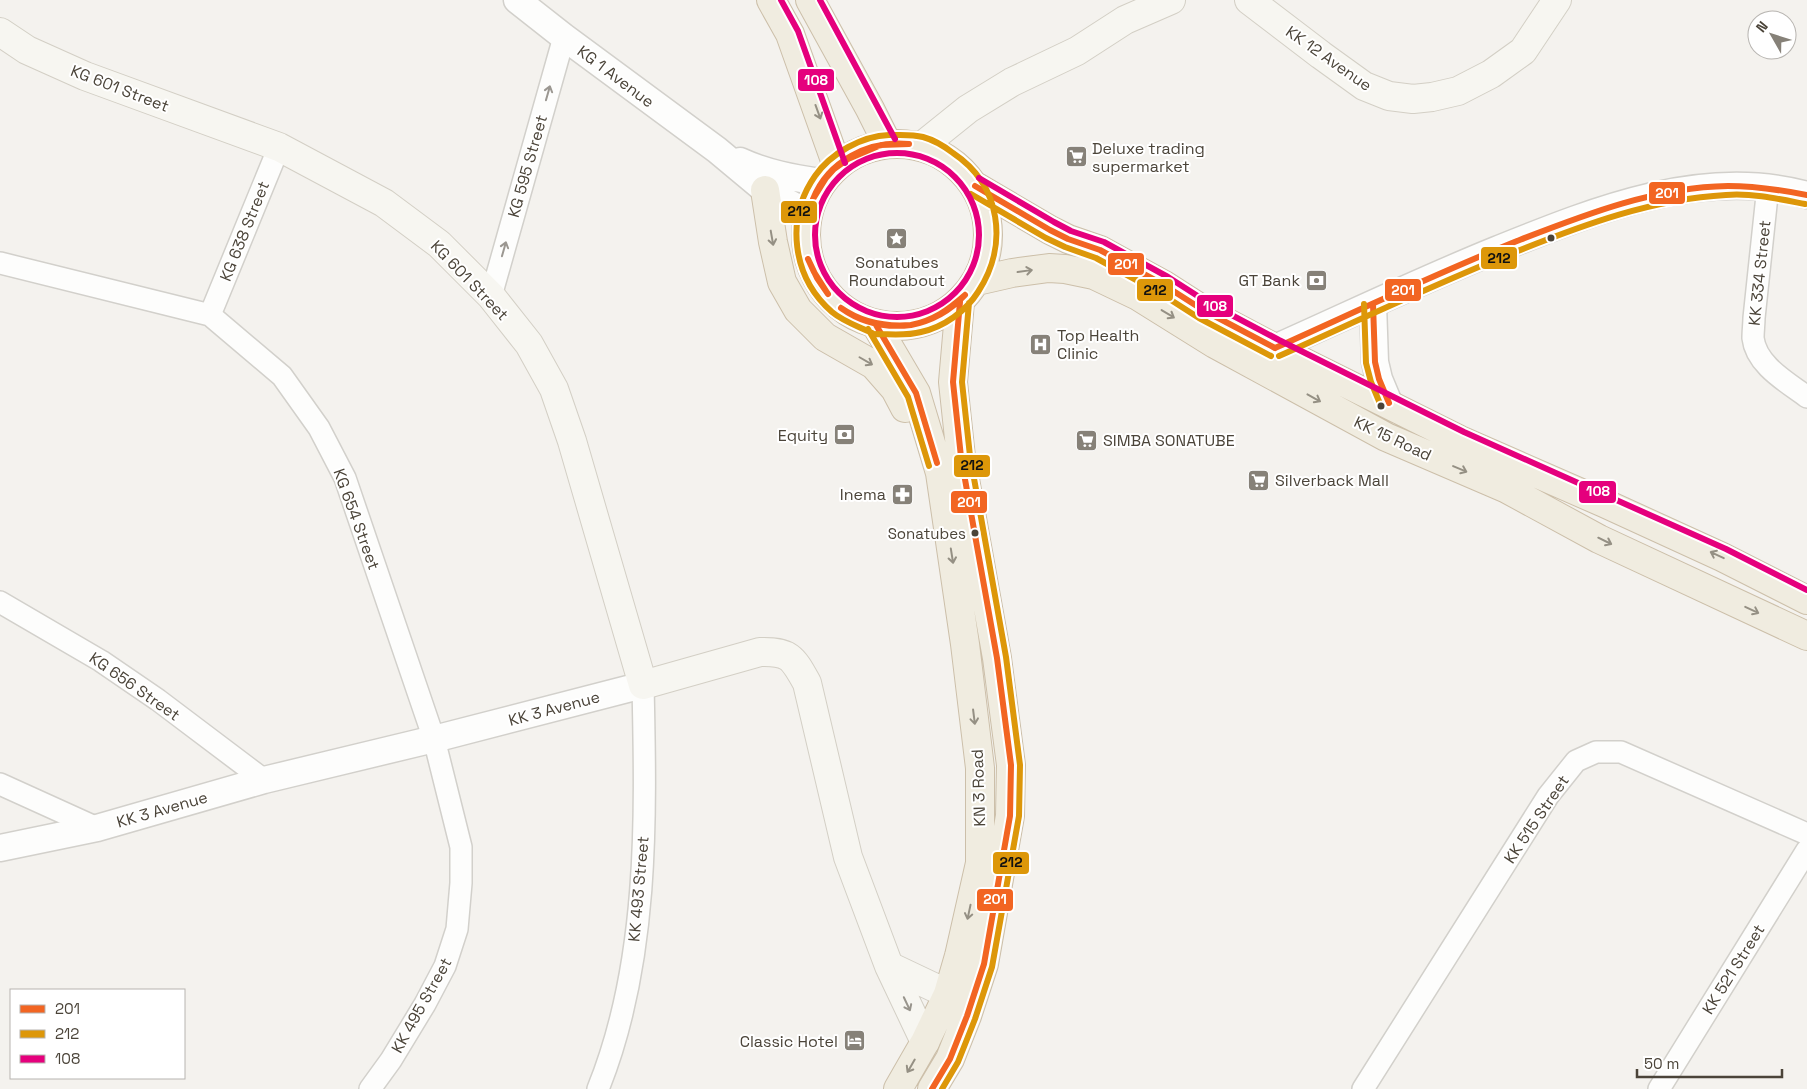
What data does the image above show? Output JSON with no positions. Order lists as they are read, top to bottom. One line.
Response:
{"streets":{"highway":["KK 15 Road","KN 3 Road"],"main road":["KK 12 Avenue","KG 601 Street","KK 3 Avenue"],"street":["KG 1 Avenue","KG 595 Street","KG 638 Street","KK 334 Street","KG 654 Street","KG 656 Street","KK 515 Street","KK 493 Street","KK 521 Street","KK 495 Street"]},"crossings":[["KG 1 Avenue","KG 595 Street"],["KG 601 Street","KG 595 Street"],["KG 601 Street","KG 638 Street"],["KG 601 Street","KK 3 Avenue"],["KG 601 Street","KK 493 Street"],["KG 638 Street","KG 654 Street"],["KG 654 Street","KK 3 Avenue"],["KG 654 Street","KK 495 Street"],["KG 656 Street","KK 3 Avenue"],["KK 3 Avenue","KN 3 Road"],["KK 3 Avenue","KK 493 Street"],["KK 3 Avenue","KK 495 Street"]],"one_way":["KG 595 Street"],"places":{"supermarket":["Deluxe trading supermarket","SIMBA SONATUBE","Silverback Mall"],"place":["Sonatubes Roundabout"],"bank":["GT Bank","Equity"],"hospital":["Top Health Clinic"],"pharmacy":["Inema"],"other":["Sonatubes"],"hotel":["Classic Hotel"]},"lines":["transit line 108","transit line 212","transit line 201"],"legend":["201","212","108"],"scale_bar":"50 m","north":"top left"}
